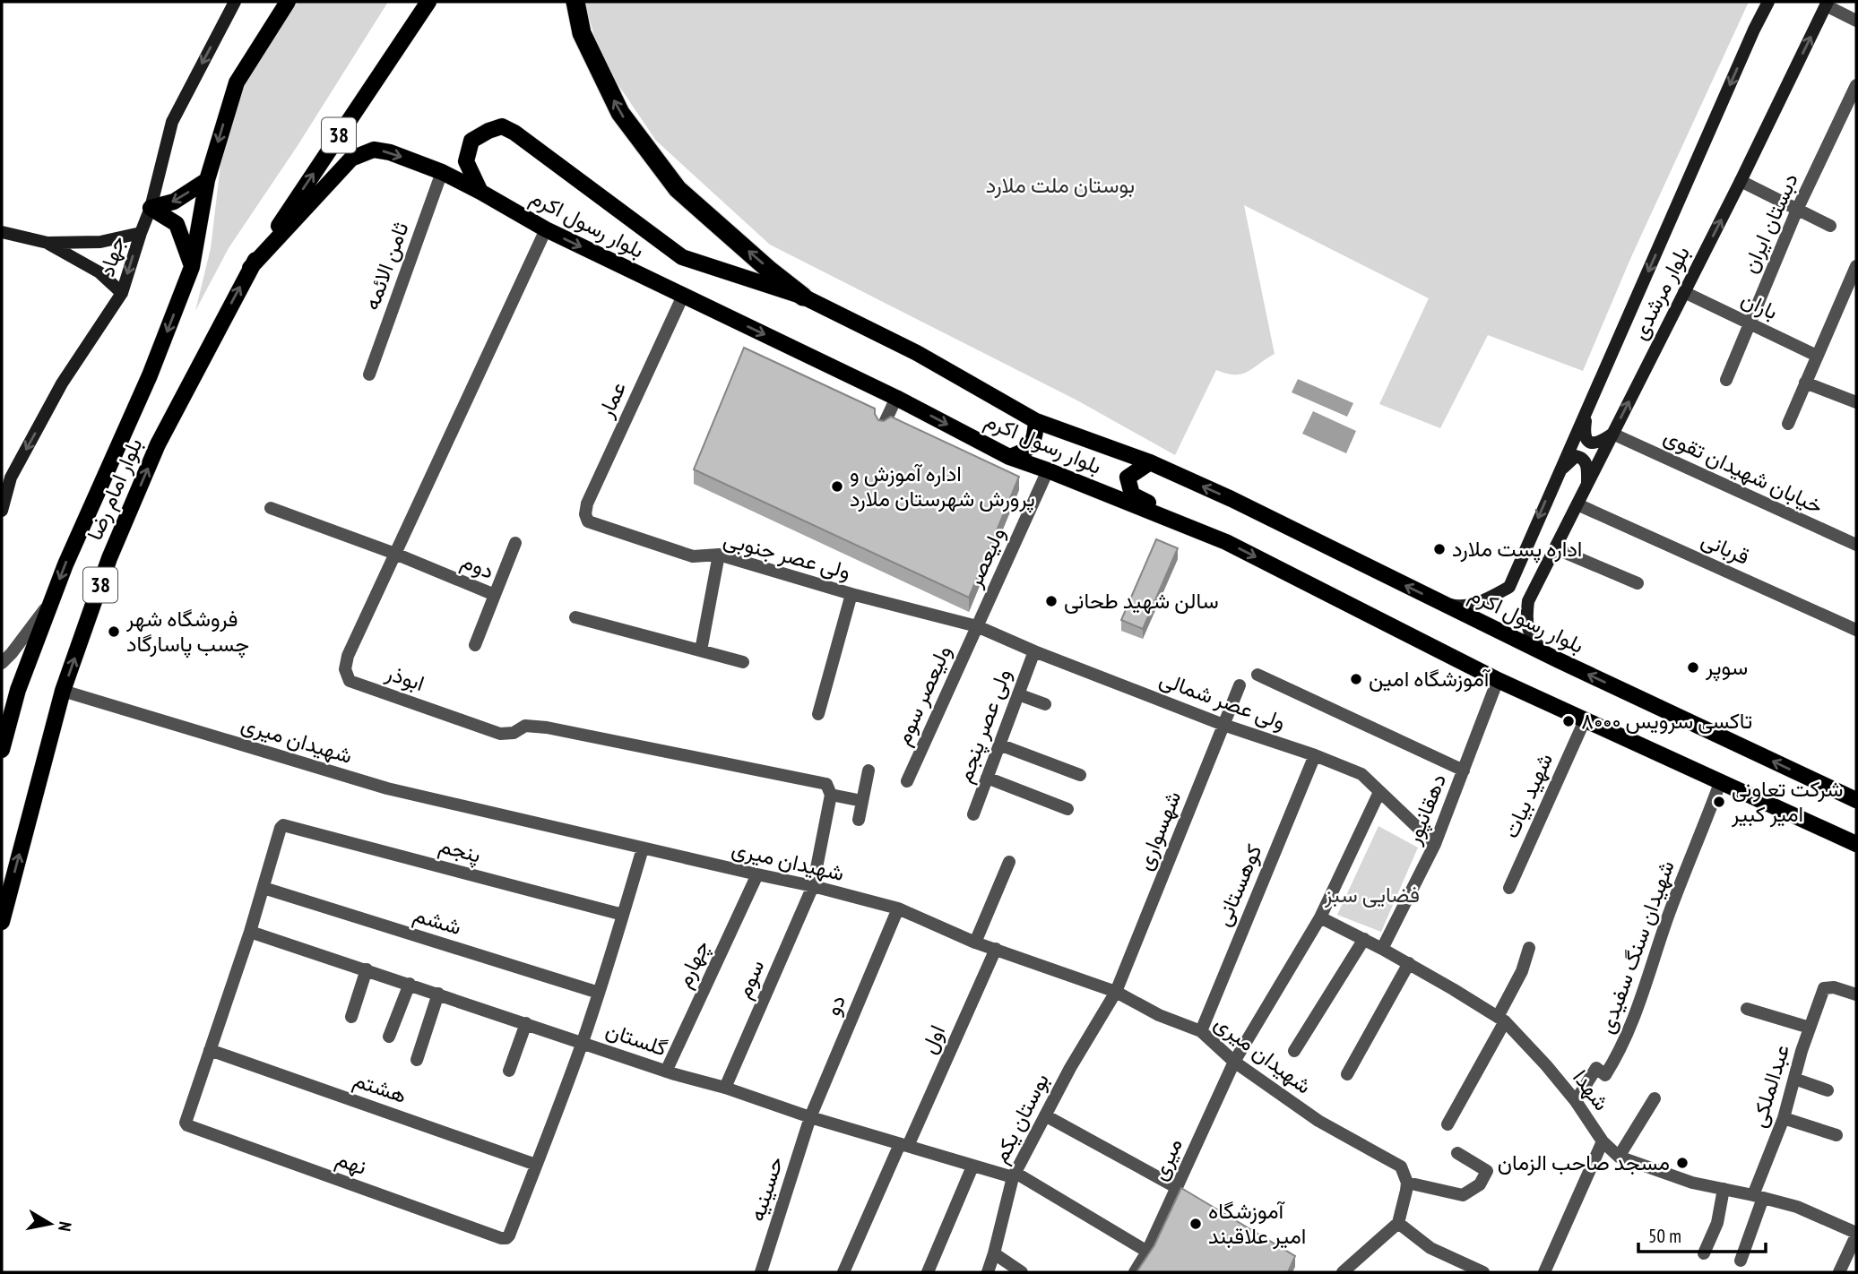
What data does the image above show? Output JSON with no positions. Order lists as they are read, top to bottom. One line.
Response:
{"streets":{"main road":["38","بلوار رسول اکرم","جهاد","بلوار مرشدی","بلوار امام رضا"],"street":["دبستان ایران","ثامن الائمه","باران","عمار","خیابان شهیدان تقوی","قربانی","ولی عصر جنوبی","ولیعصر","دوم","ابوذر","ولیعصر سوم","ولی عصر شمالی","ولی عصر پنجم","شهیدان میری","شهید بیات","دهقانپور","شهسواری","پنجم","کوهستانی","ششم","شهیدان سنگ سفیدی","چهارم","سوم","دو","گلستان","اول","عبدالملکی","هشتم","شهدا","بوستان یکم","میری","نهم","حسینیه"]},"crossings":[["38","بلوار رسول اکرم"],["38","بلوار امام رضا"],["دبستان ایران","باران"],["بلوار رسول اکرم","ثامن الائمه"],["بلوار رسول اکرم","بلوار مرشدی"],["بلوار رسول اکرم","عمار"],["بلوار رسول اکرم","بلوار امام رضا"],["بلوار رسول اکرم","ولیعصر"],["بلوار رسول اکرم","ابوذر"],["بلوار رسول اکرم","شهید بیات"],["بلوار رسول اکرم","دهقانپور"],["بلوار رسول اکرم","شهیدان سنگ سفیدی"],["بلوار مرشدی","باران"],["بلوار مرشدی","خیابان شهیدان تقوی"],["بلوار مرشدی","قربانی"],["عمار","ولی عصر جنوبی"],["بلوار امام رضا","شهیدان میری"],["ولی عصر جنوبی","ولیعصر"],["ولی عصر جنوبی","ولیعصر سوم"],["ولی عصر جنوبی","ولی عصر شمالی"],["ولیعصر","ولیعصر سوم"],["ولیعصر","ولی عصر شمالی"],["دوم","ابوذر"],["ولیعصر سوم","ولی عصر شمالی"],["ولی عصر شمالی","ولی عصر پنجم"],["ولی عصر شمالی","دهقانپور"],["ولی عصر شمالی","شهسواری"],["ولی عصر شمالی","کوهستانی"],["شهیدان میری","شهسواری"],["شهیدان میری","کوهستانی"],["شهیدان میری","چهارم"],["شهیدان میری","سوم"],["شهیدان میری","دو"],["شهیدان میری","اول"],["شهیدان میری","بوستان یکم"],["شهیدان میری","میری"],["دهقانپور","شهدا"],["شهسواری","بوستان یکم"],["پنجم","ششم"],["شهیدان سنگ سفیدی","شهدا"],["چهارم","گلستان"],["سوم","گلستان"],["دو","گلستان"],["دو","حسینیه"],["گلستان","اول"],["گلستان","بوستان یکم"],["گلستان","میری"],["گلستان","حسینیه"],["عبدالملکی","شهدا"],["هشتم","نهم"]],"parks":["بوستان ملت ملارد","فضایی سبز"],"places":["اداره آموزش و پرورش شهرستان ملارد","اداره پست ملارد","سالن شهید طحانی","فروشگاه شهر چسب پاسارگاد","سوپر","آموزشگاه امین","تاکسی سرویس ۸۰۰۰","شرکت تعاونی امیر کبیر","مسجد صاحب الزمان","آموزشگاه امیر علاقبند"],"scale_bar":"50 m","north":"right"}
